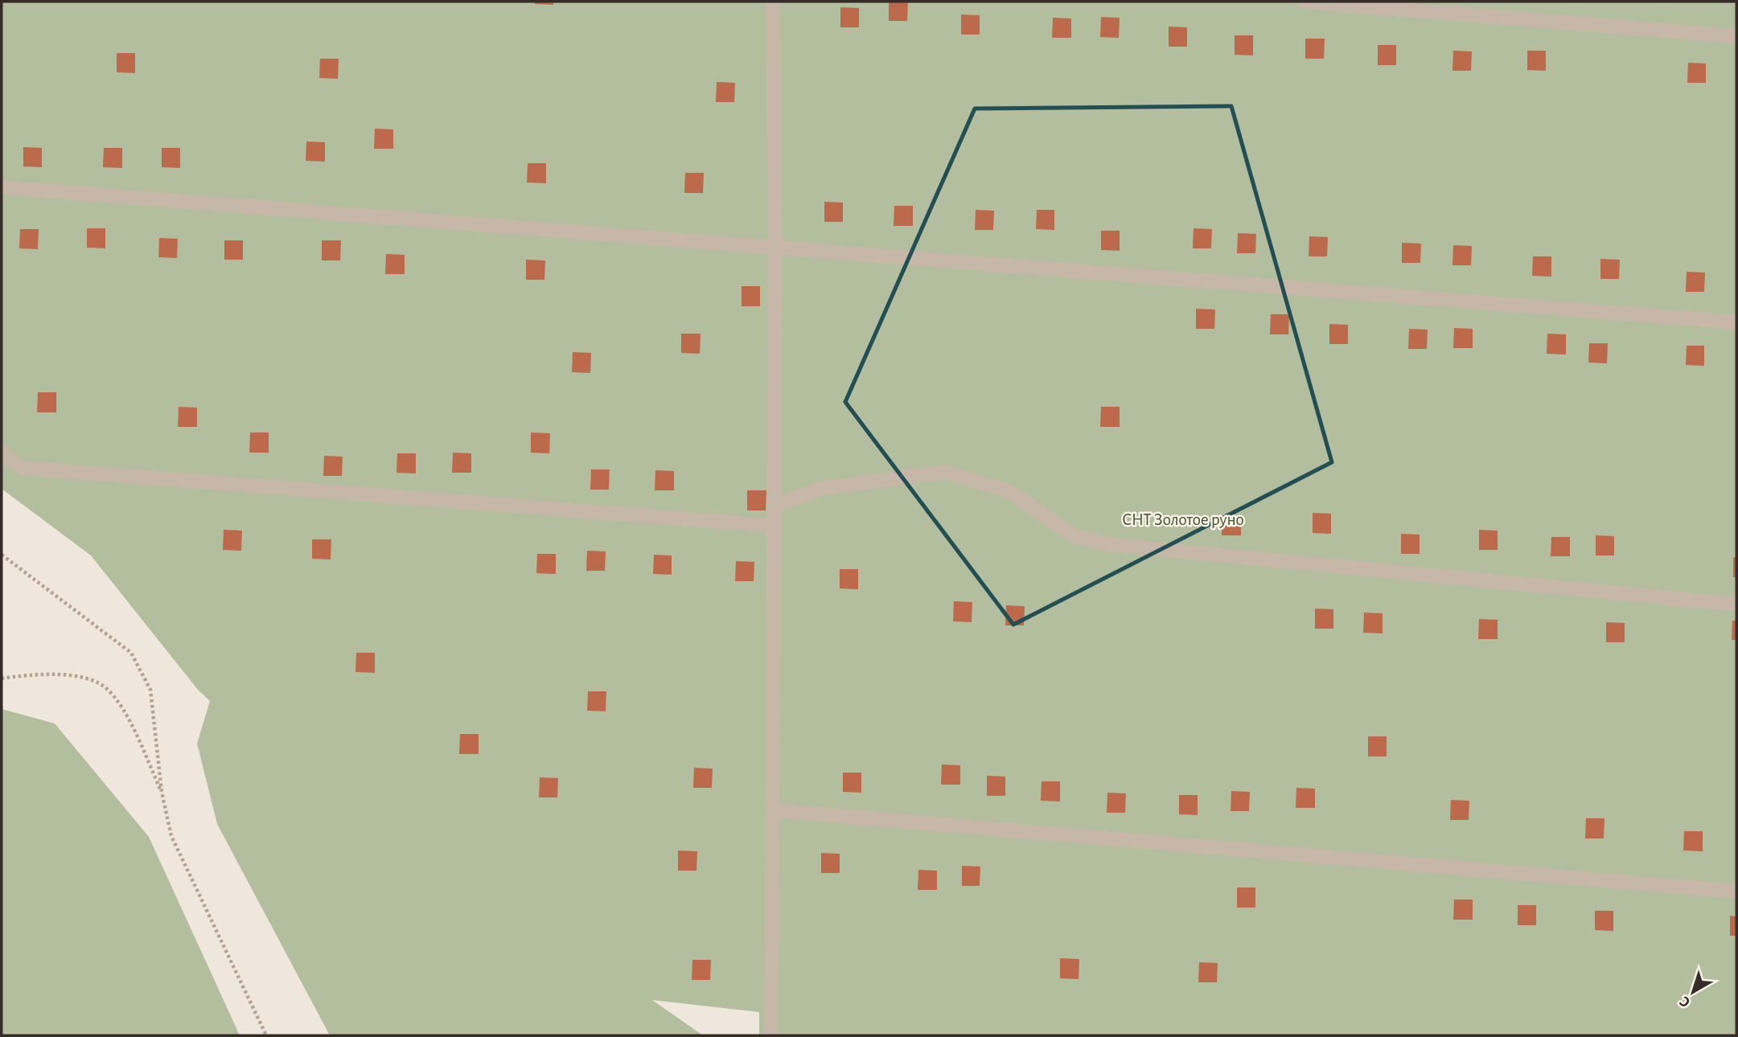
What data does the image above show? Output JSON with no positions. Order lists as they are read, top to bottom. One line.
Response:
{"parks":["СНТ Золотое руно"],"north":"bottom left"}
